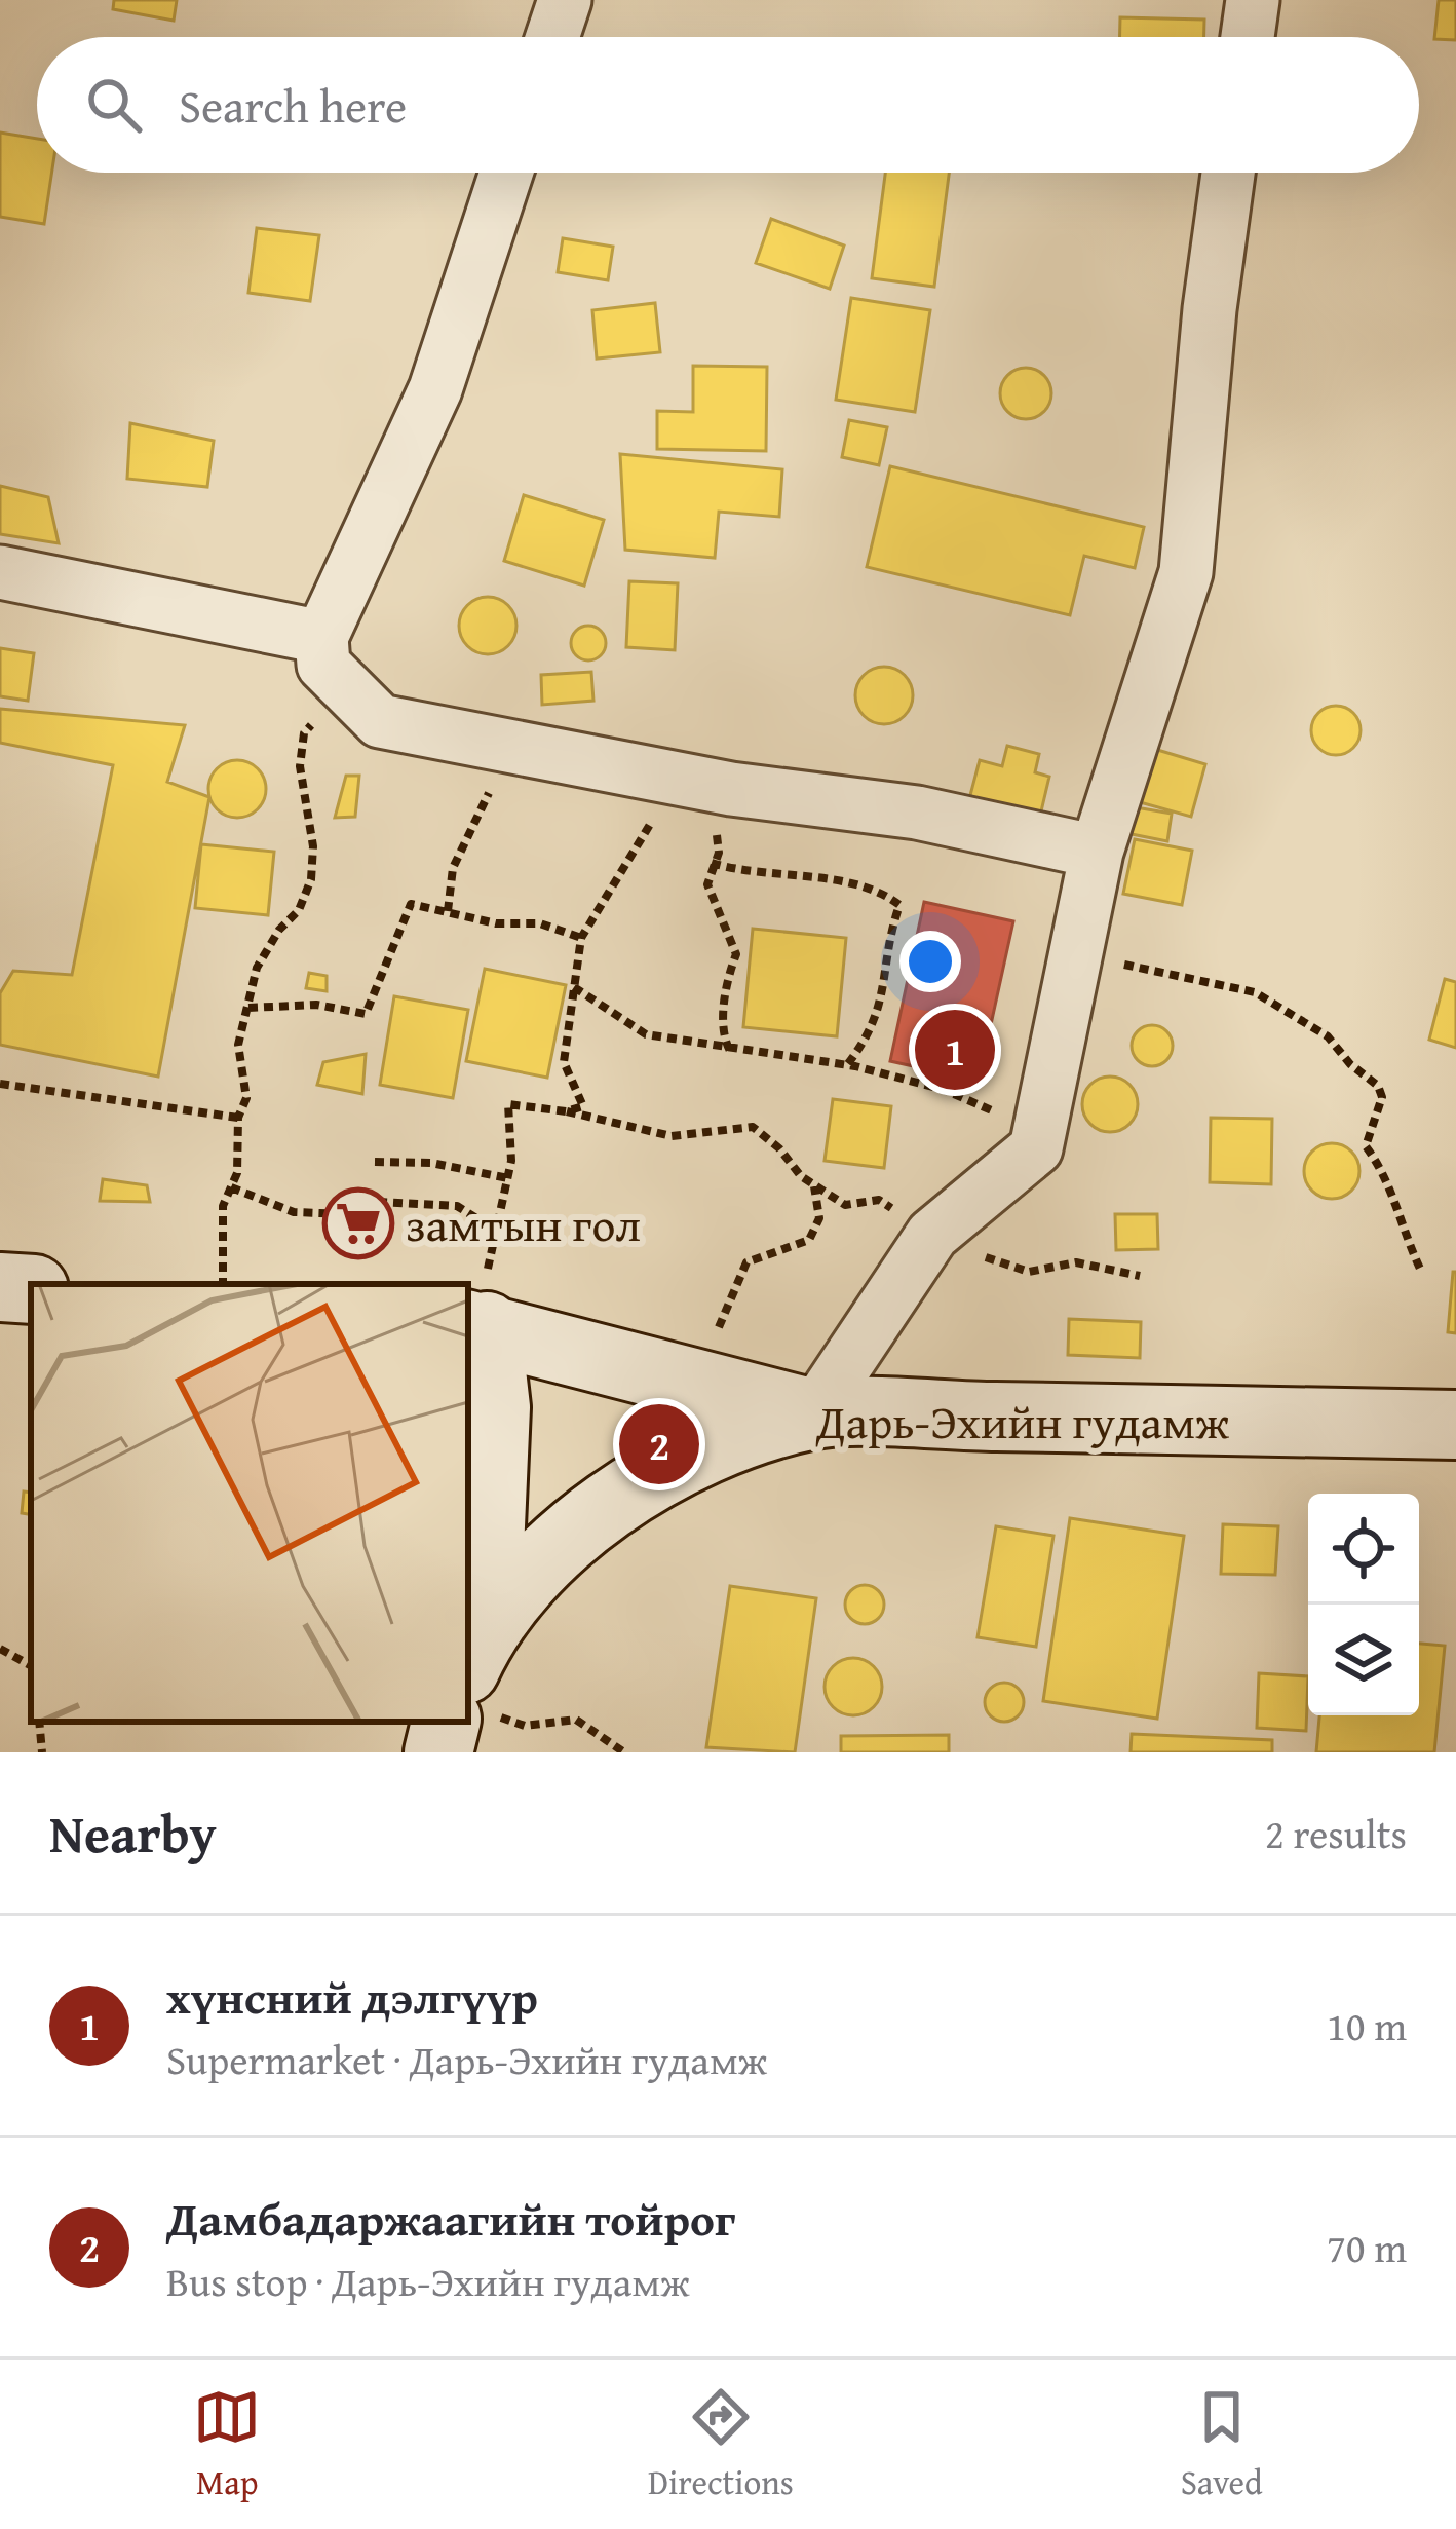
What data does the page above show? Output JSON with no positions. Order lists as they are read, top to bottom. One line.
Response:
{"streets":{"main road":["Дарь-Эхийн гудамж"]},"places":{"supermarket":["замтын гол"]},"page":{"search":"Search here","pins":["1","2"],"heading":["Nearby","2 results"],"list":[{"mark":"1","name":"хүнсний дэлгүүр","note":"Supermarket · Дарь-Эхийн гудамж","value":"10 m"},{"mark":"2","name":"Дамбадаржаагийн тойрог","note":"Bus stop · Дарь-Эхийн гудамж","value":"70 m"}],"nav":["Map","Directions","Saved"]}}
